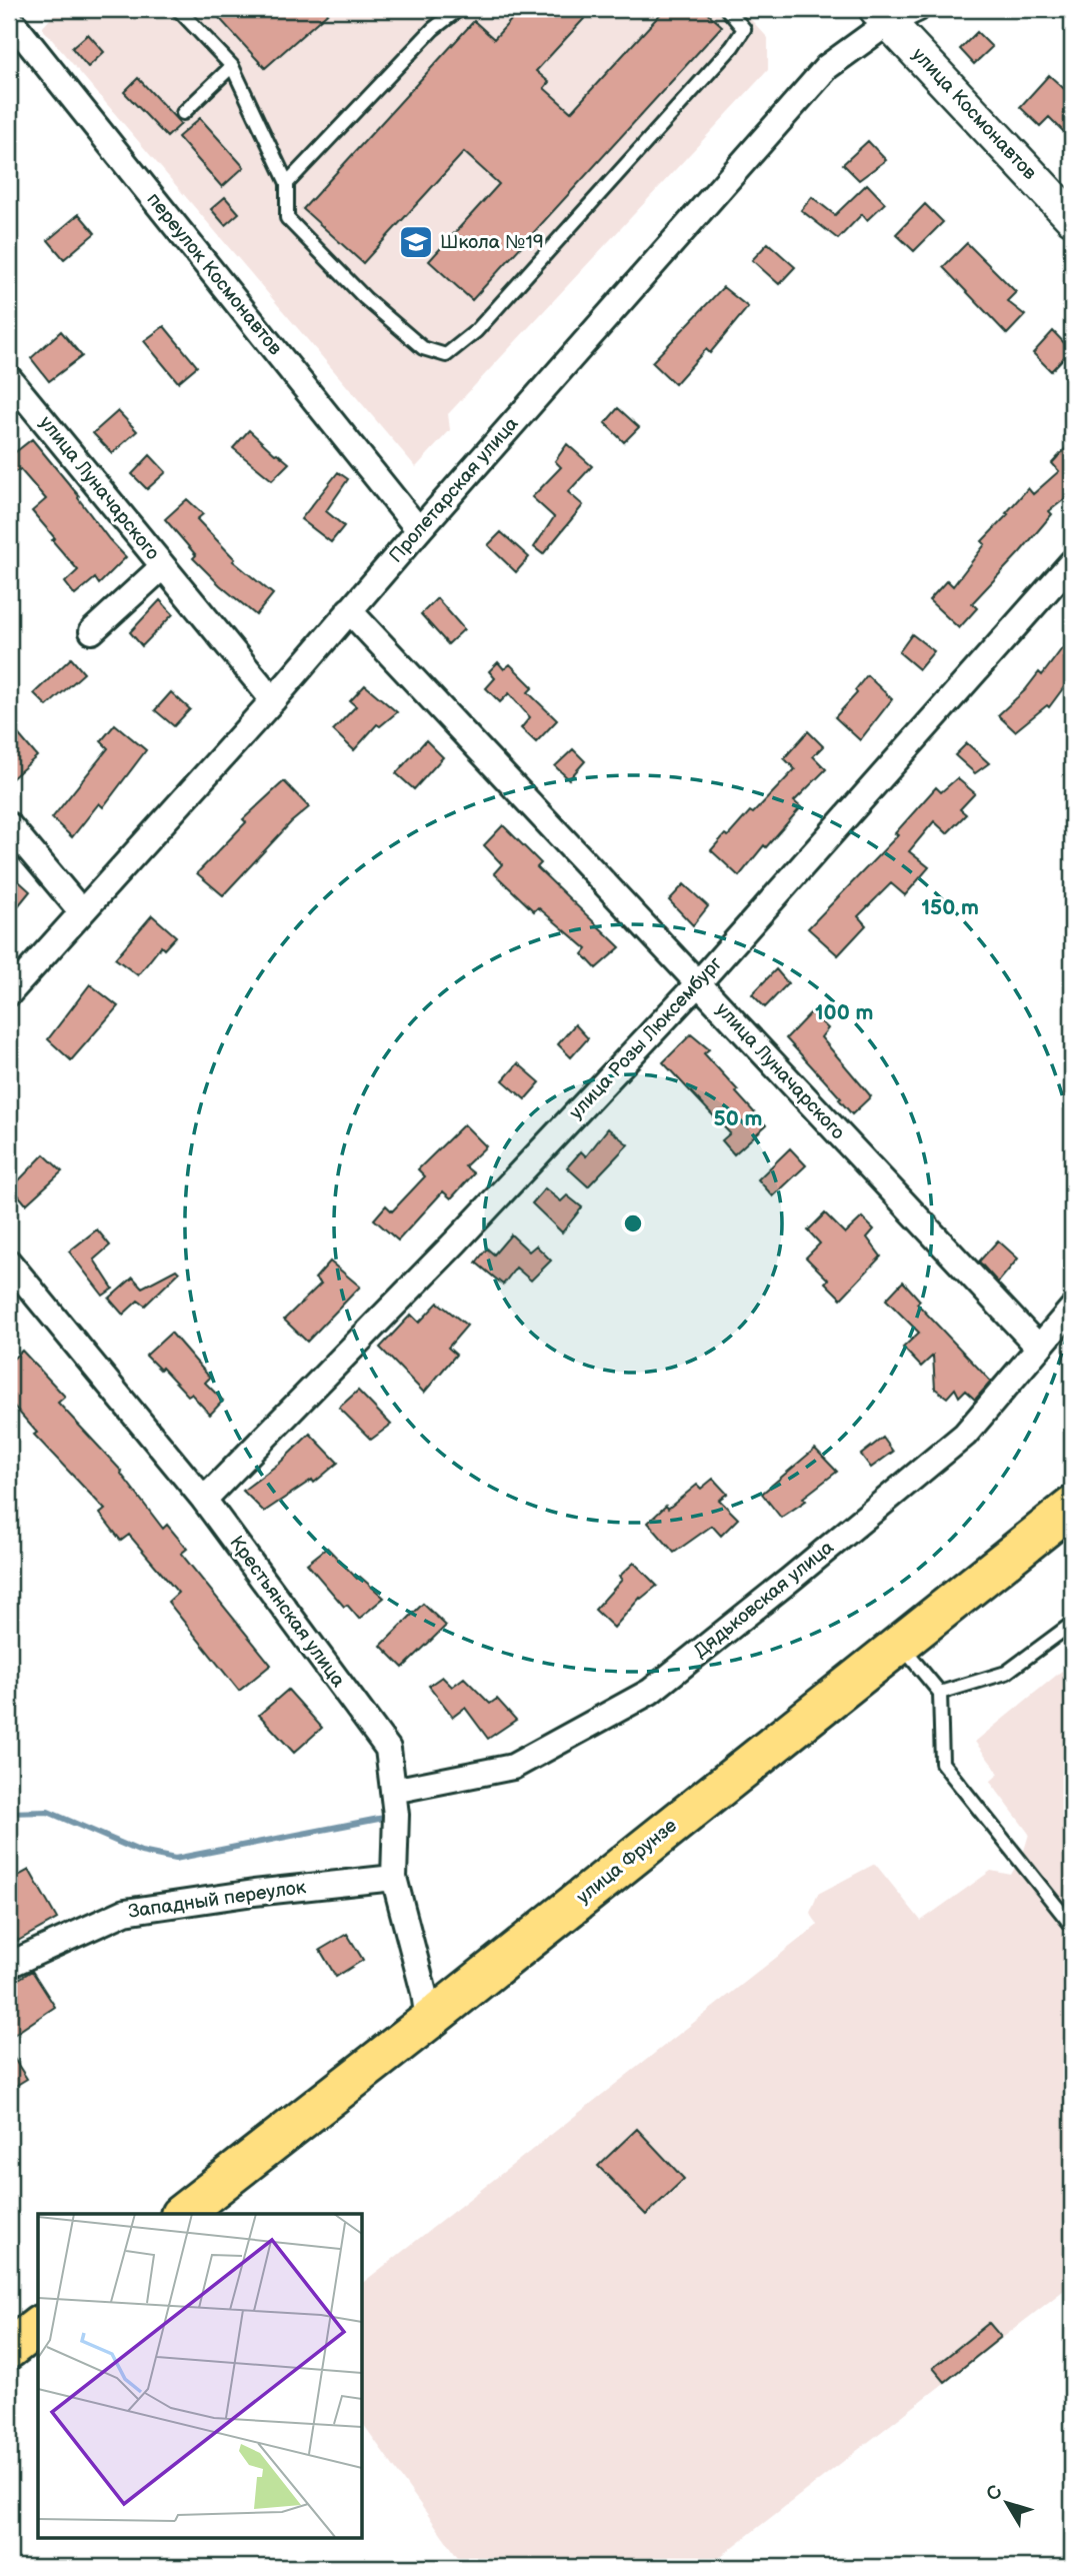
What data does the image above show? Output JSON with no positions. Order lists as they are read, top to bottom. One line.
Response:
{"streets":{"main road":["улица Фрунзе"],"street":["улица Космонавтов","переулок Космонавтов","улица Луначарского","Пролетарская улица","улица Розы Люксембург","Дядьковская улица","Крестьянская улица","Западный переулок"]},"crossings":[["улица Космонавтов","Пролетарская улица"],["переулок Космонавтов","Пролетарская улица"],["улица Луначарского","Пролетарская улица"],["улица Луначарского","улица Розы Люксембург"],["улица Луначарского","Дядьковская улица"],["улица Розы Люксембург","Крестьянская улица"],["Дядьковская улица","Крестьянская улица"],["Крестьянская улица","улица Фрунзе"],["Крестьянская улица","Западный переулок"]],"places":{"school or university":["Школа №19"]},"north":"top left","rings":["150 m","100 m","50 m"]}
